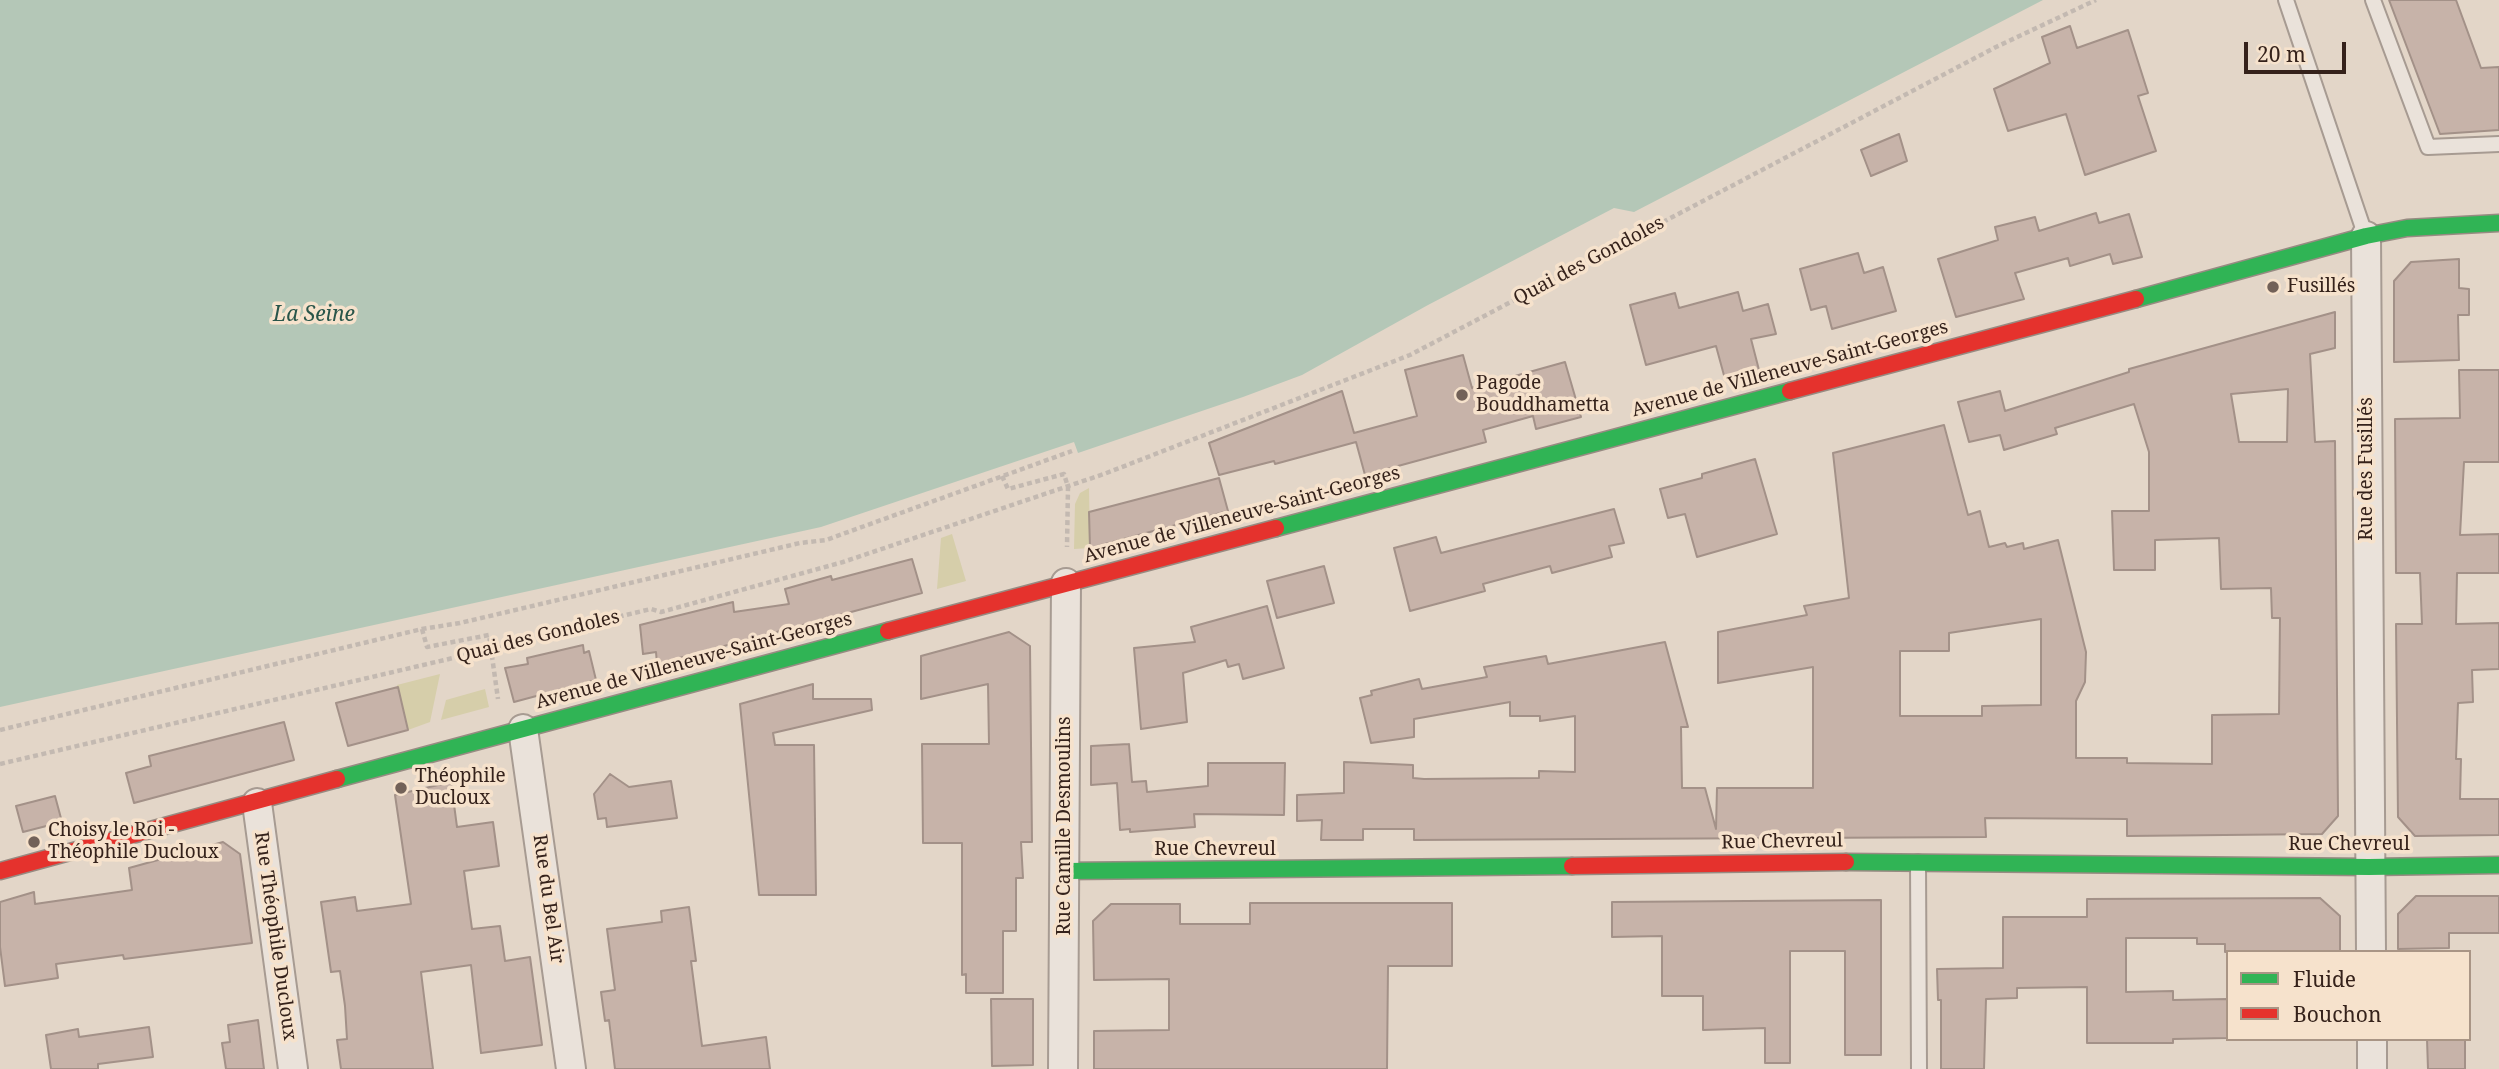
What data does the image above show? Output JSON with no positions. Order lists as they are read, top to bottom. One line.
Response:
{"streets":{"main road":["Avenue de Villeneuve-Saint-Georges","Rue Chevreul"],"street":["Rue des Fusillés","Rue Camille Desmoulins","Rue du Bel Air","Rue Théophile Ducloux"],"path":["Quai des Gondoles"]},"crossings":[["Avenue de Villeneuve-Saint-Georges","Rue des Fusillés"],["Avenue de Villeneuve-Saint-Georges","Rue Camille Desmoulins"],["Avenue de Villeneuve-Saint-Georges","Rue du Bel Air"],["Avenue de Villeneuve-Saint-Georges","Rue Théophile Ducloux"],["Rue des Fusillés","Rue Chevreul"],["Rue Camille Desmoulins","Rue Chevreul"]],"water":["La Seine"],"places":["Fusillés","Pagode Bouddhametta","Théophile Ducloux","Choisy le Roi - Théophile Ducloux"],"legend":["Fluide","Bouchon"],"scale_bar":"20 m"}
